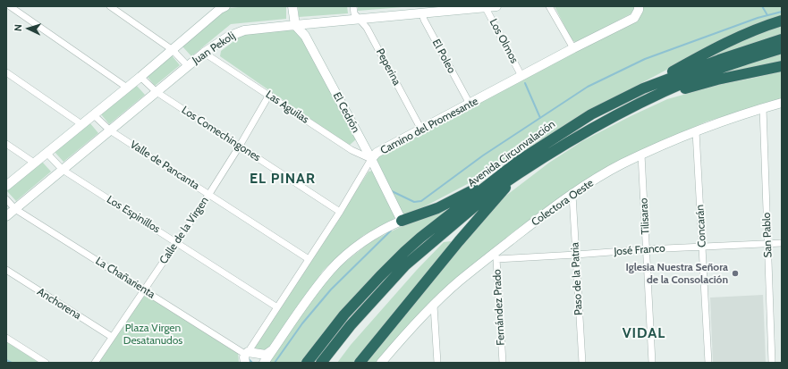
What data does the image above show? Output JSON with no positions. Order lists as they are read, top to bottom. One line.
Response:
{"streets":{"highway":["Avenida Circunvalación"],"street":["Los Olmos","Juan Pekolj","El Poleo","Peperina","Las Aguilas","El Cedrón","Camino del Promesante","Los Comechingones","Valle de Pancanta","Colectora Oeste","Los Espinillos","Tilisarao","Concarán","Calle de la Virgen","San Pablo","José Franco","La Chañarienta","Paso de la Patria","Anchorena","Fernández Prado"]},"crossings":[["Los Olmos","Juan Pekolj"],["Los Olmos","Camino del Promesante"],["Juan Pekolj","El Poleo"],["Juan Pekolj","Peperina"],["Juan Pekolj","Las Aguilas"],["Juan Pekolj","El Cedrón"],["Juan Pekolj","Los Comechingones"],["Juan Pekolj","Valle de Pancanta"],["Juan Pekolj","Los Espinillos"],["Juan Pekolj","La Chañarienta"],["El Poleo","Camino del Promesante"],["Peperina","Camino del Promesante"],["Las Aguilas","El Cedrón"],["Las Aguilas","Camino del Promesante"],["Las Aguilas","Calle de la Virgen"],["El Cedrón","Camino del Promesante"],["Camino del Promesante","Los Comechingones"],["Camino del Promesante","Valle de Pancanta"],["Camino del Promesante","Los Espinillos"],["Camino del Promesante","La Chañarienta"],["Los Comechingones","Calle de la Virgen"],["Valle de Pancanta","Calle de la Virgen"],["Colectora Oeste","Tilisarao"],["Colectora Oeste","Concarán"],["Colectora Oeste","San Pablo"],["Colectora Oeste","José Franco"],["Colectora Oeste","Paso de la Patria"],["Colectora Oeste","Fernández Prado"],["Los Espinillos","Calle de la Virgen"],["Tilisarao","José Franco"],["Concarán","José Franco"],["Calle de la Virgen","La Chañarienta"],["Calle de la Virgen","Anchorena"],["San Pablo","José Franco"],["José Franco","Paso de la Patria"],["José Franco","Fernández Prado"]],"districts":["EL PINAR","VIDAL"],"parks":["Plaza Virgen Desatanudos"],"places":["Iglesia Nuestra Señora de la Consolación"],"north":"left"}
